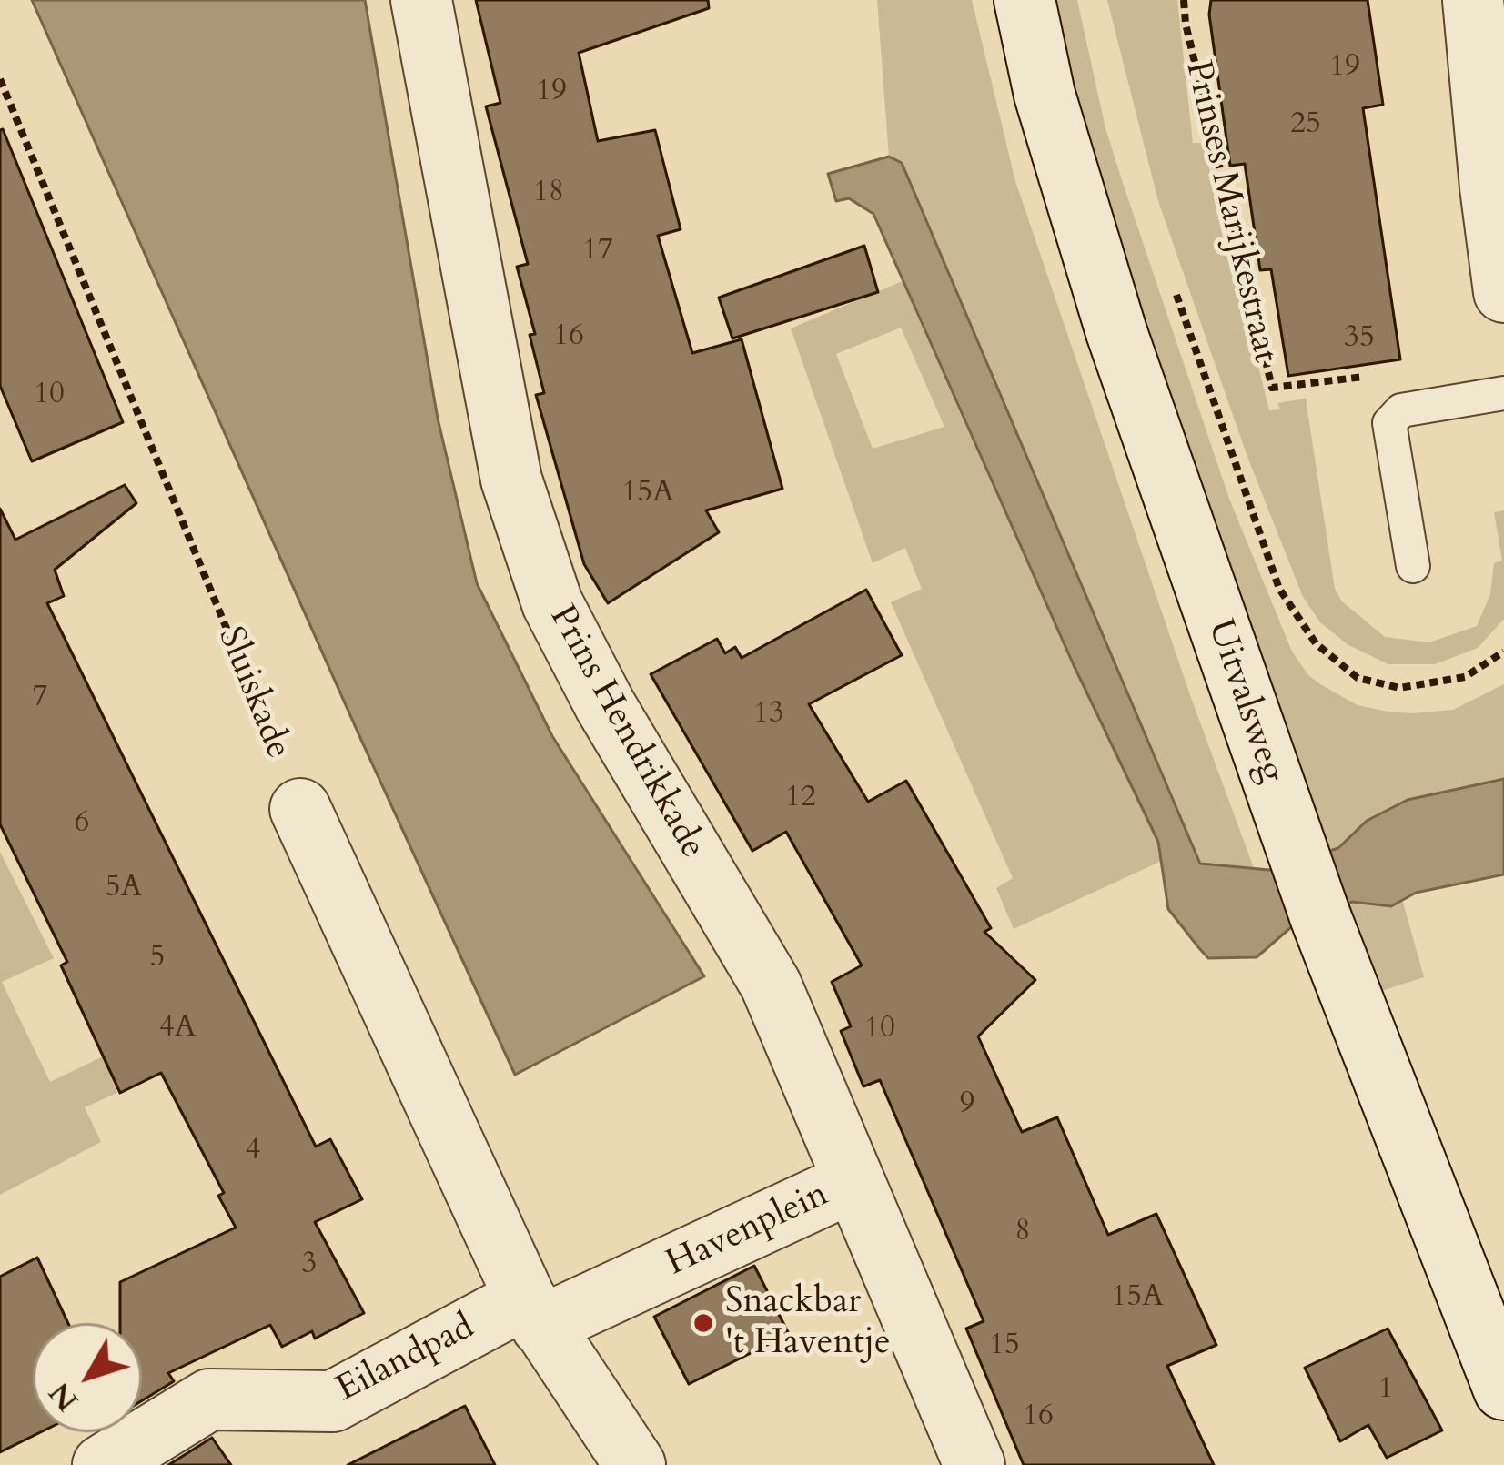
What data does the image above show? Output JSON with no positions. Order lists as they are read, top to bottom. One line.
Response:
{"streets":{"street":["Uitvalsweg","Prins Hendrikkade","Havenplein","Eilandpad"],"path":["Prinses Marijkestraat","Sluiskade"]},"crossings":[["Prins Hendrikkade","Havenplein"],["Havenplein","Eilandpad"]],"places":["Snackbar 't Haventje"],"house_numbers":["19","19","25","18","17","16","35","10","15A","7","13","12","6","5A","5","4A","10","9","4","8","3","15A","15","1","16"],"north":"bottom left"}
